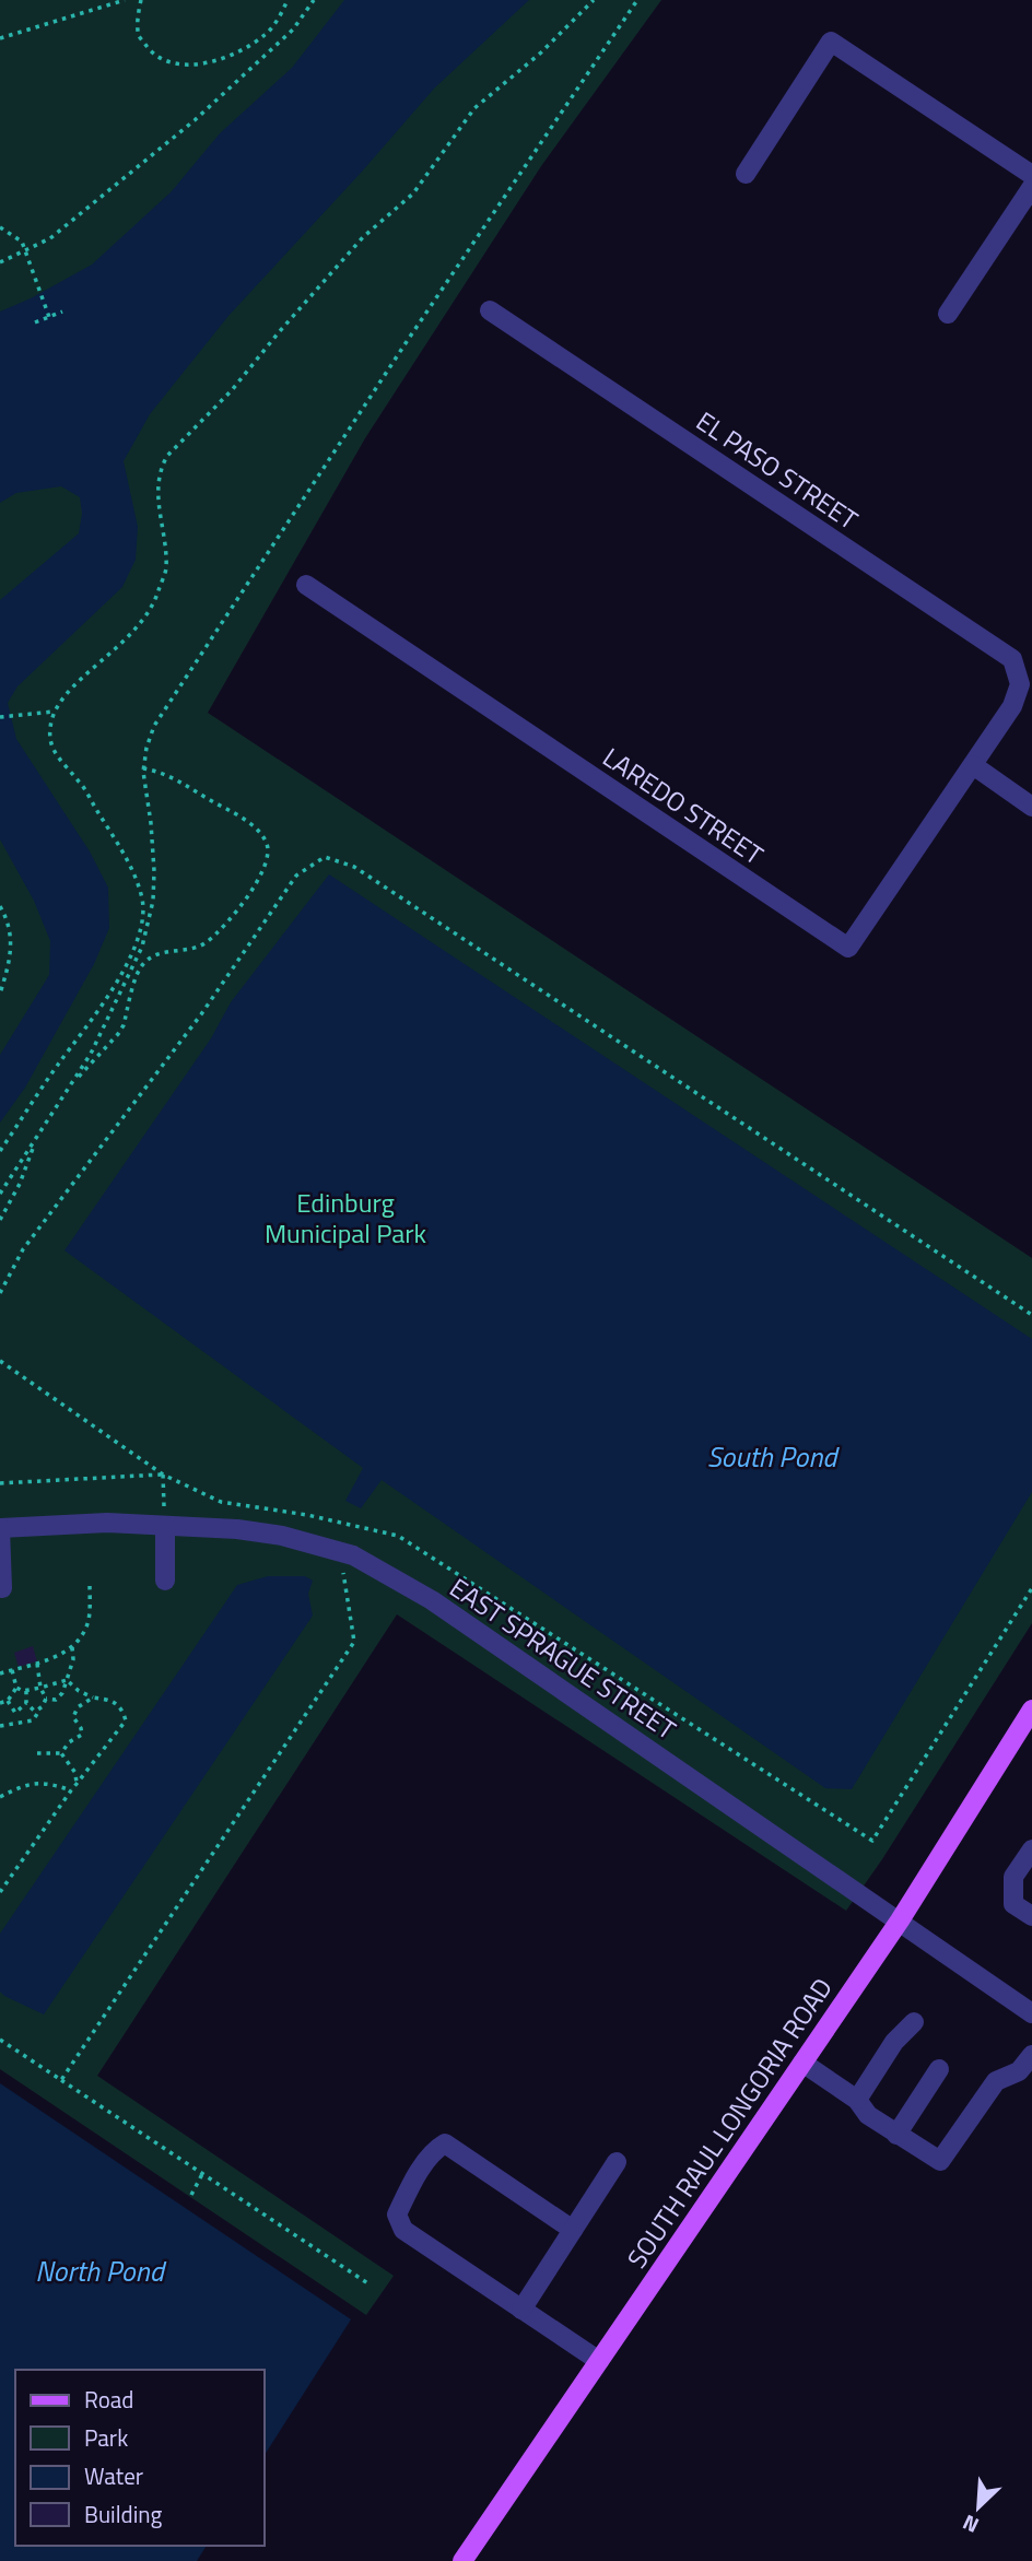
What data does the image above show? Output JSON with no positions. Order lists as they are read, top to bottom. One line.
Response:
{"streets":{"main road":["SOUTH RAUL LONGORIA ROAD"],"street":["EL PASO STREET","LAREDO STREET","EAST SPRAGUE STREET"]},"crossings":[["EL PASO STREET","LAREDO STREET"],["EAST SPRAGUE STREET","SOUTH RAUL LONGORIA ROAD"]],"water":["South Pond","North Pond"],"parks":["Edinburg Municipal Park"],"legend":["Road","Park","Water","Building"],"north":"bottom left"}
